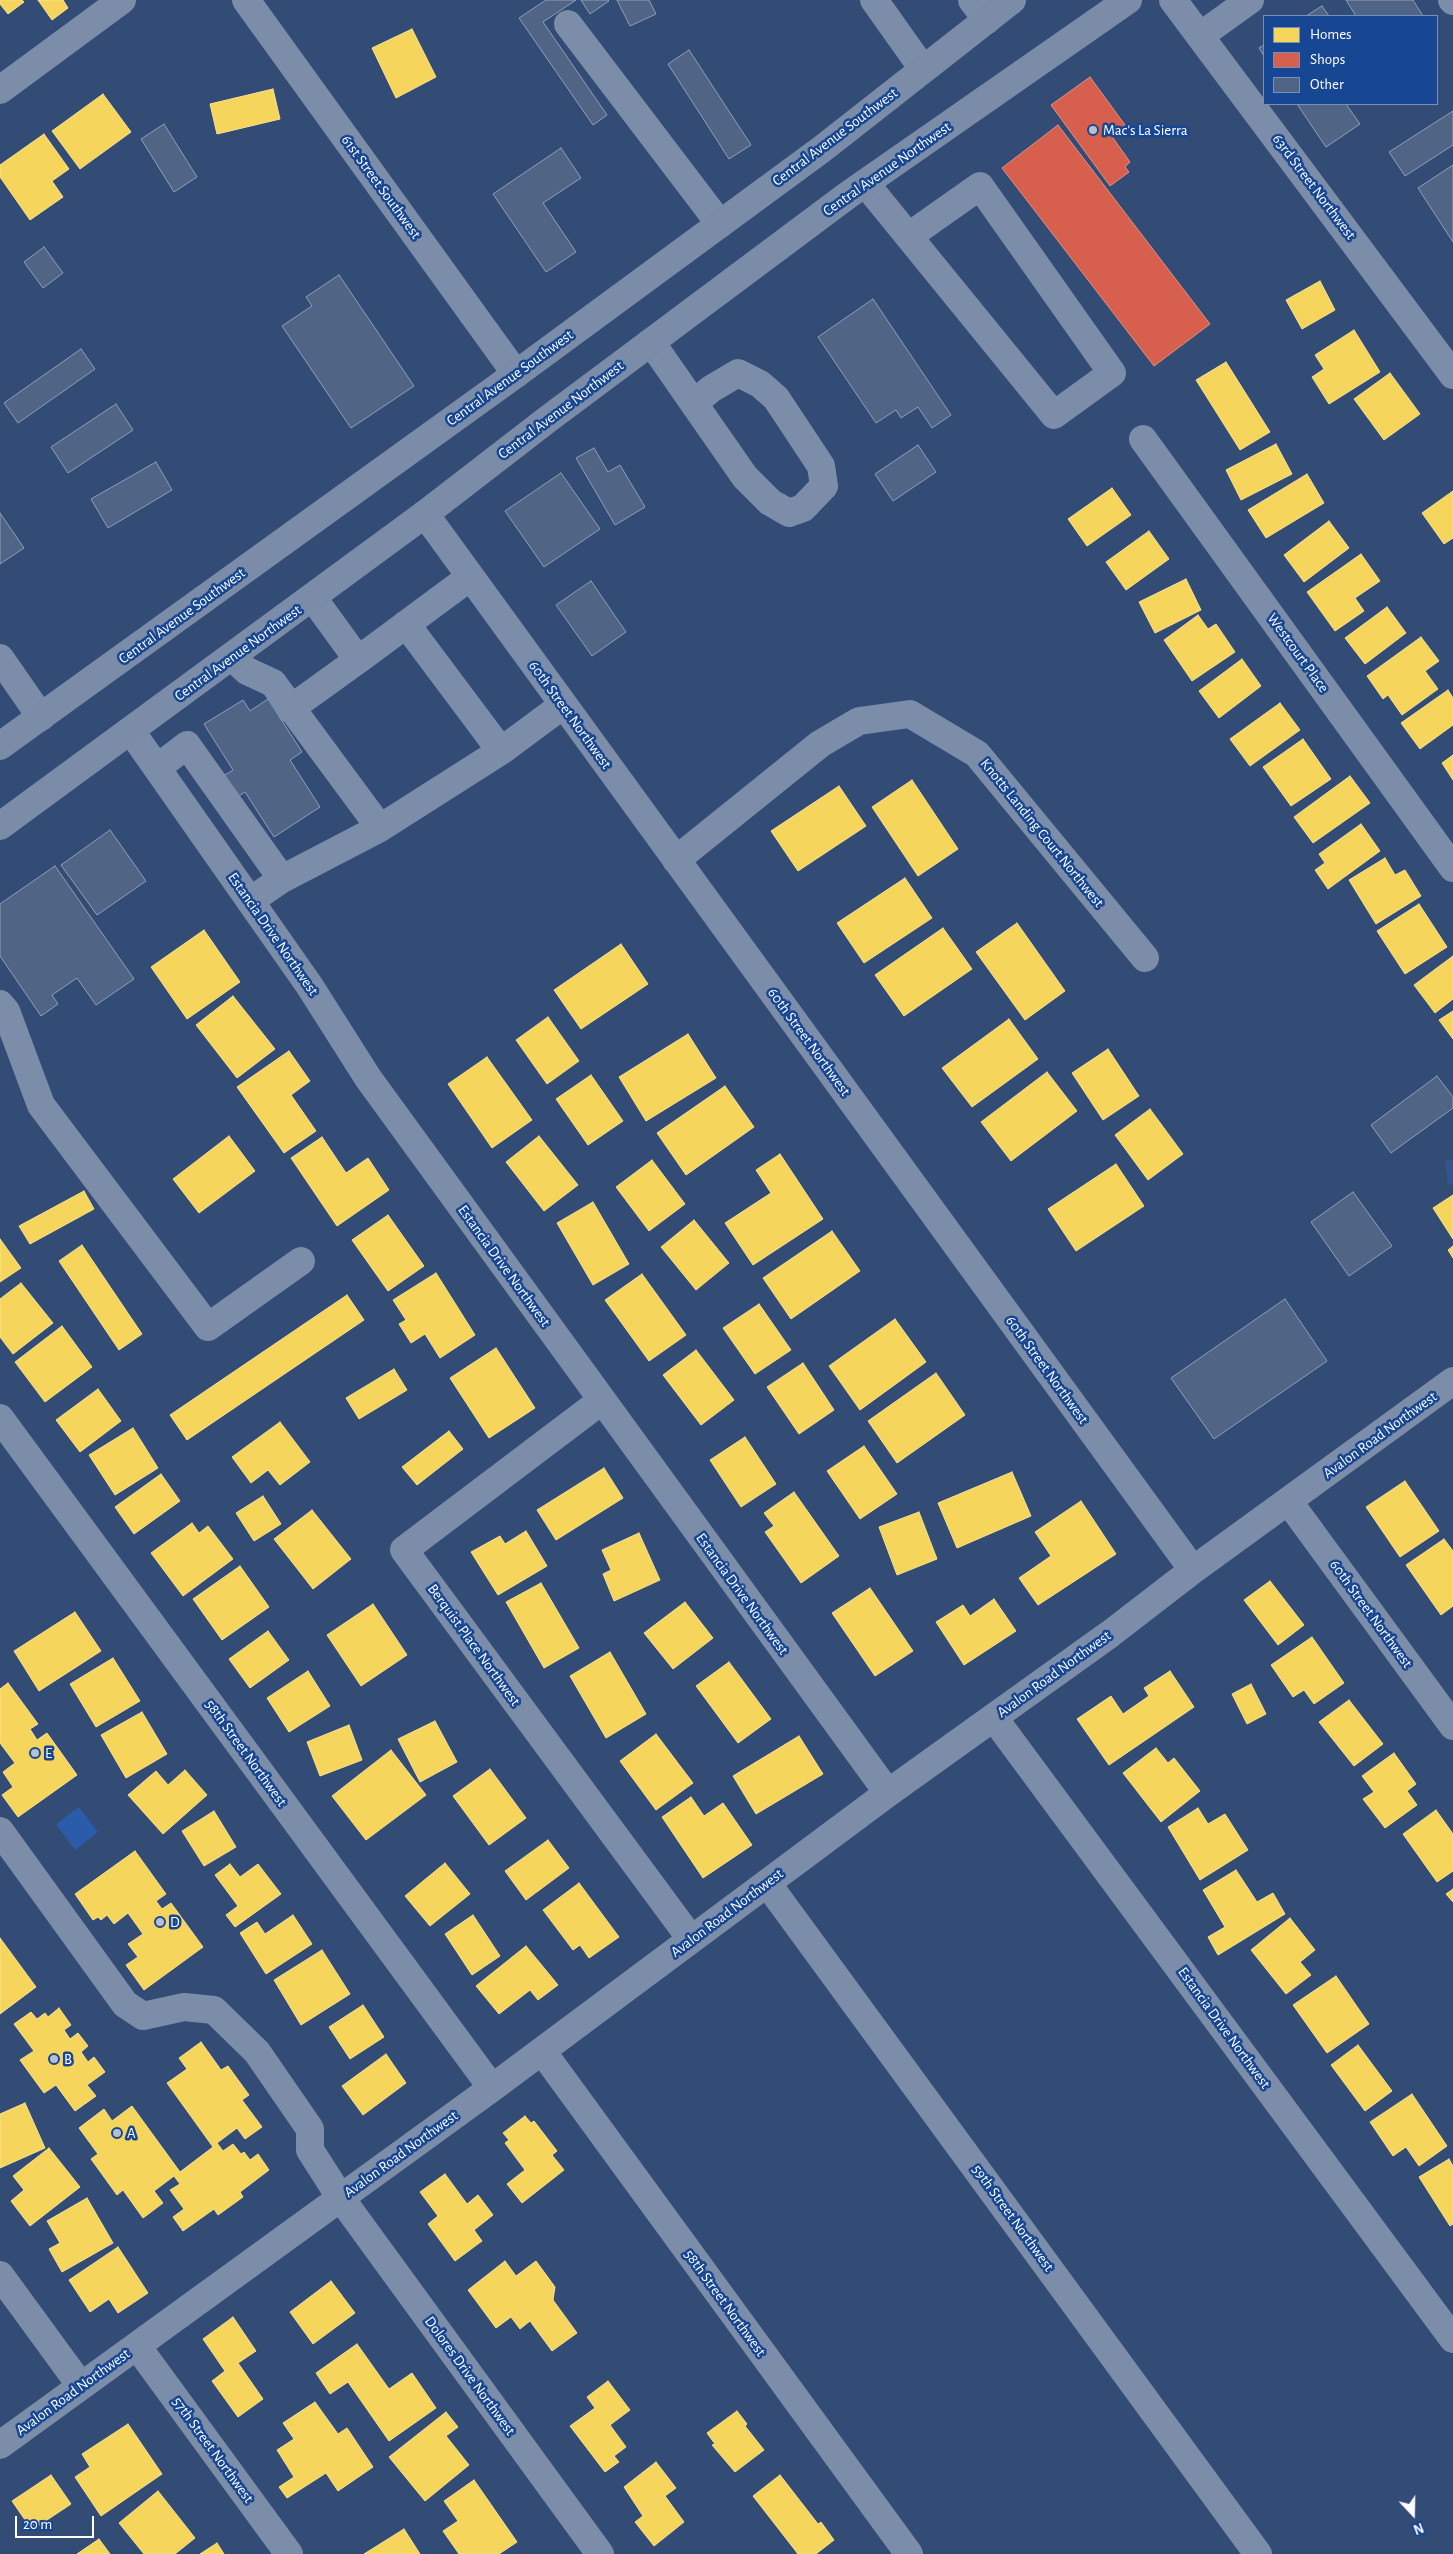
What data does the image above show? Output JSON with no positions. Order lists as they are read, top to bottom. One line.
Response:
{"streets":{"main road":["Central Avenue Southwest","Central Avenue Northwest"],"street":["61st Street Southwest","63rd Street Northwest","Westcourt Place","60th Street Northwest","Knotts Landing Court Northwest","Estancia Drive Northwest","Avalon Road Northwest","Berquist Place Northwest","58th Street Northwest","59th Street Northwest","Dolores Drive Northwest","57th Street Northwest"]},"crossings":[["Central Avenue Southwest","61st Street Southwest"],["Central Avenue Northwest","60th Street Northwest"],["Central Avenue Northwest","Estancia Drive Northwest"],["60th Street Northwest","Knotts Landing Court Northwest"],["60th Street Northwest","Avalon Road Northwest"],["Estancia Drive Northwest","Avalon Road Northwest"],["Estancia Drive Northwest","Berquist Place Northwest"],["Avalon Road Northwest","Berquist Place Northwest"],["Avalon Road Northwest","58th Street Northwest"],["Avalon Road Northwest","59th Street Northwest"],["Avalon Road Northwest","Dolores Drive Northwest"],["Avalon Road Northwest","57th Street Northwest"]],"places":["Mac's La Sierra","E","D","B","A"],"legend":["Homes","Shops","Other"],"scale_bar":"20 m","north":"bottom"}
